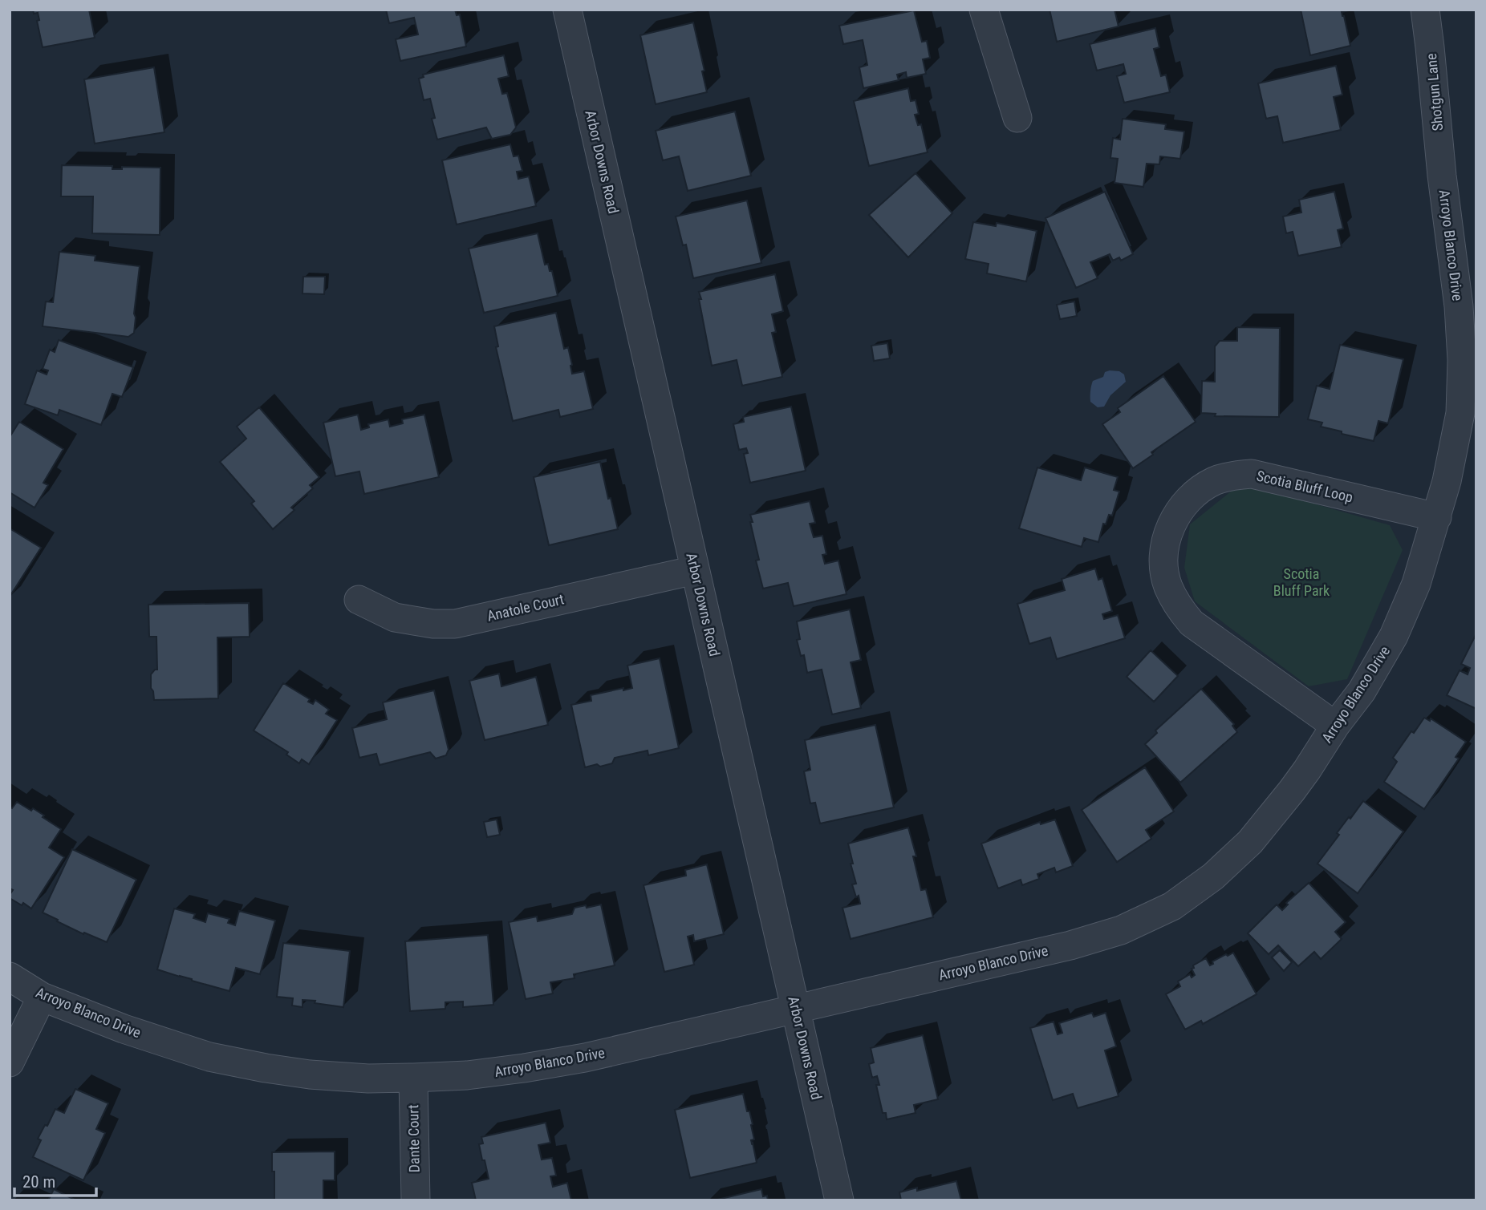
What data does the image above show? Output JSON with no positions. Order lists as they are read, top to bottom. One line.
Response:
{"streets":{"street":["Shotgun Lane","Arbor Downs Road","Arroyo Blanco Drive","Scotia Bluff Loop","Anatole Court","Dante Court"]},"crossings":[["Shotgun Lane","Arroyo Blanco Drive"],["Arbor Downs Road","Arroyo Blanco Drive"],["Arbor Downs Road","Anatole Court"],["Arroyo Blanco Drive","Scotia Bluff Loop"],["Arroyo Blanco Drive","Dante Court"]],"parks":["Scotia Bluff Park"],"scale_bar":"20 m"}
